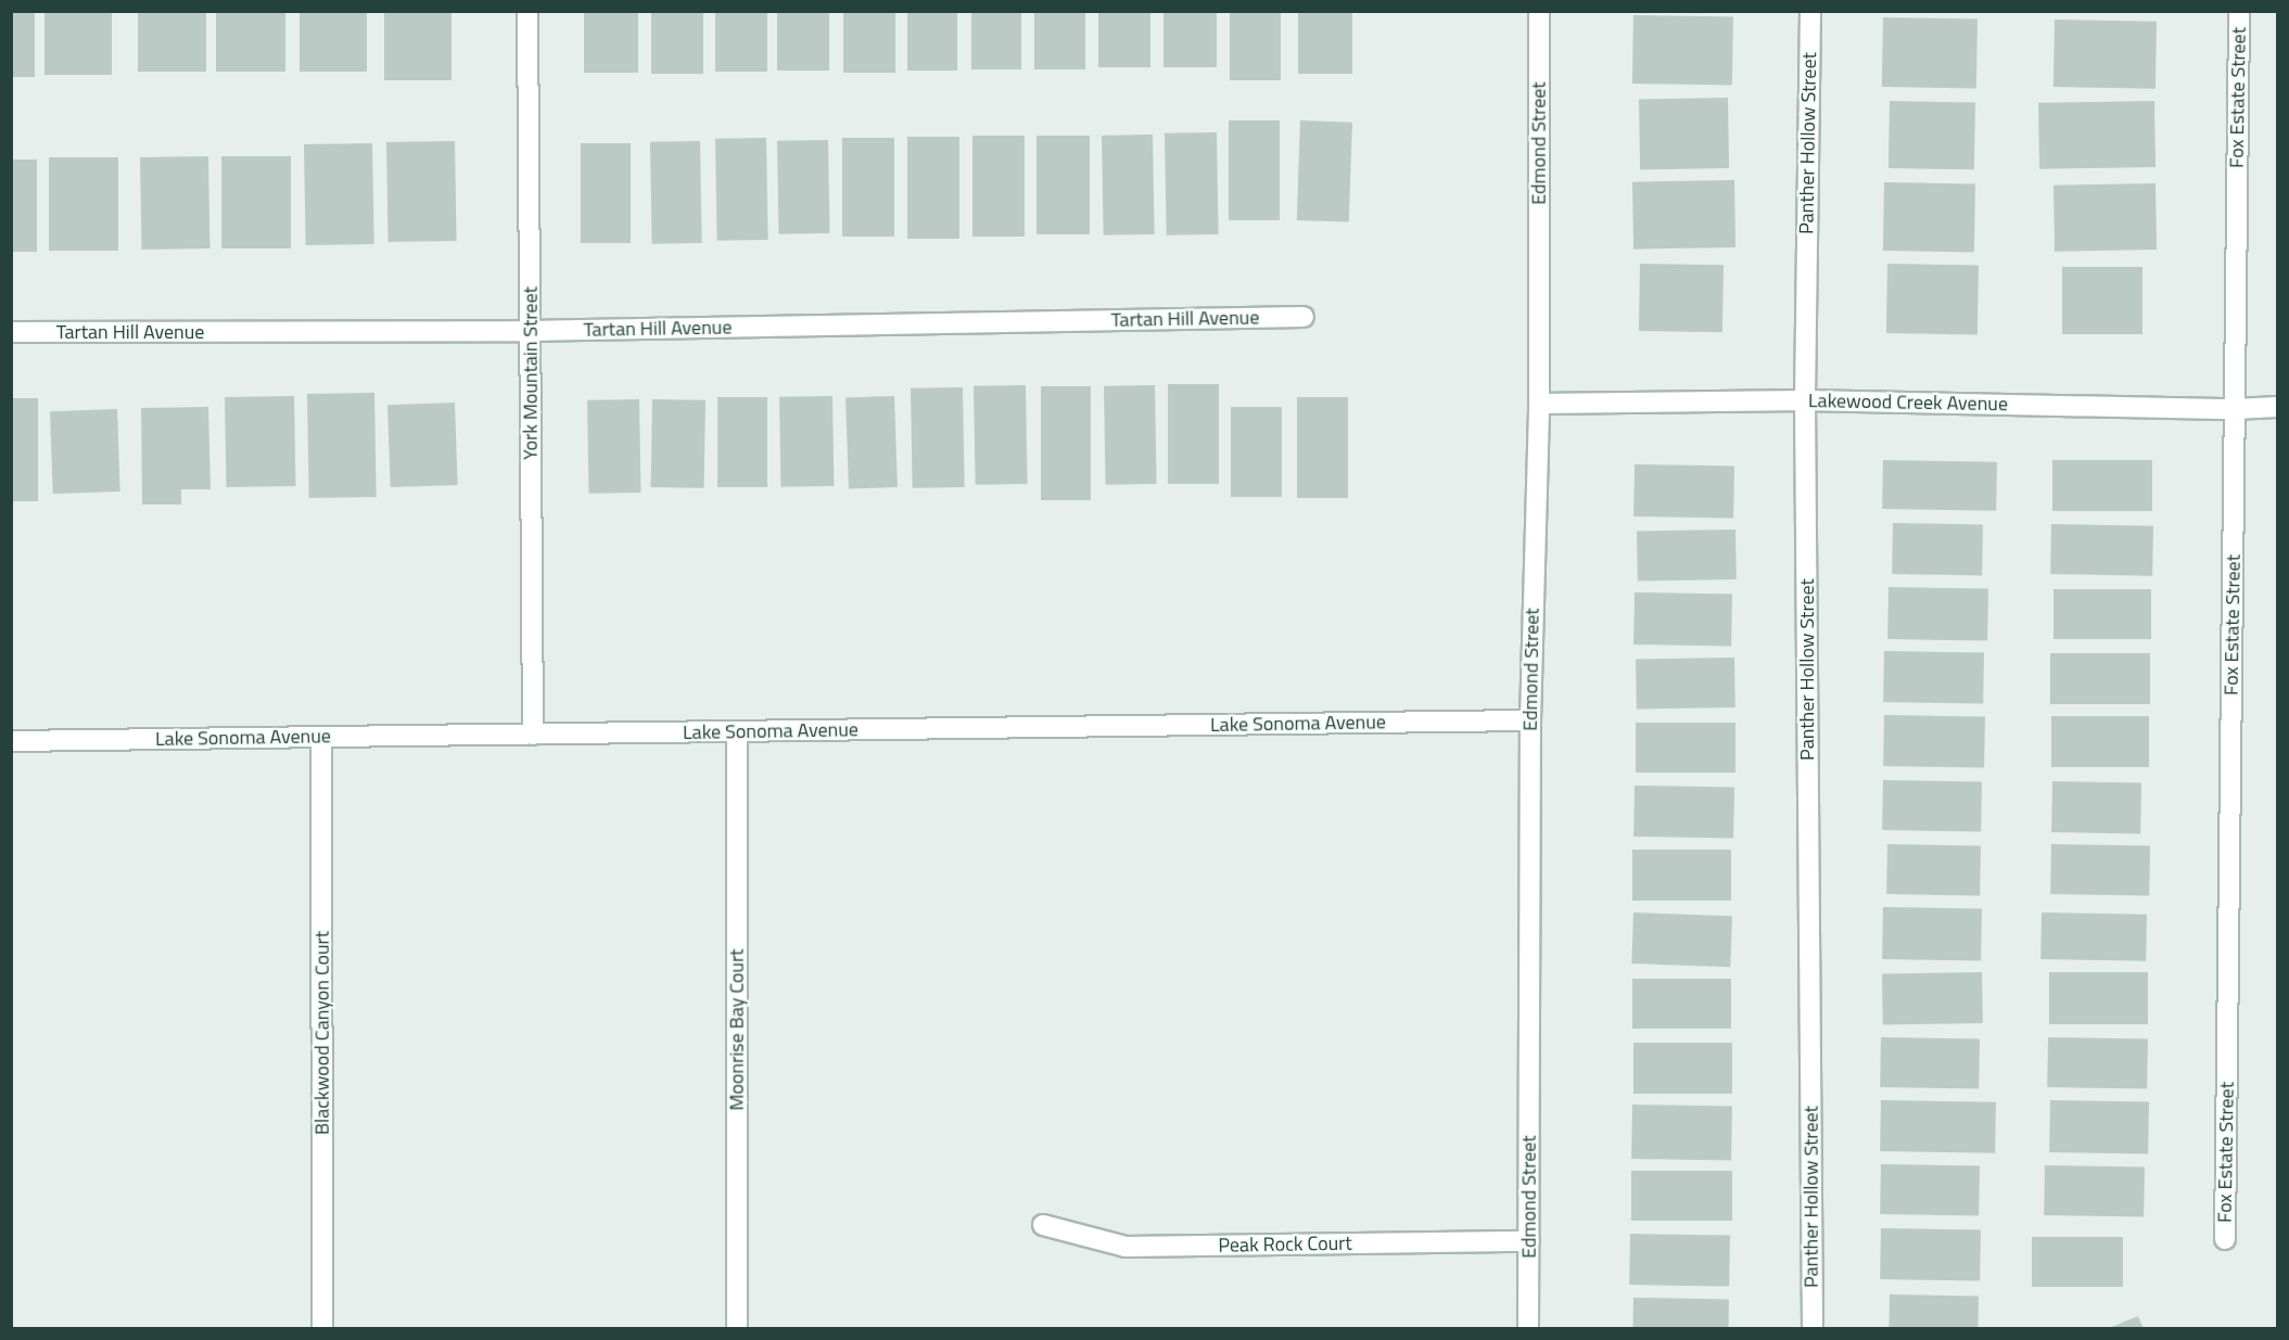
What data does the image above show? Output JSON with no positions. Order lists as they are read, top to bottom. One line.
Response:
{"streets":{"street":["Fox Estate Street","Edmond Street","Panther Hollow Street","Tartan Hill Avenue","York Mountain Street","Lakewood Creek Avenue","Lake Sonoma Avenue","Moonrise Bay Court","Blackwood Canyon Court","Peak Rock Court"]},"crossings":[["Fox Estate Street","Lakewood Creek Avenue"],["Edmond Street","Lakewood Creek Avenue"],["Edmond Street","Lake Sonoma Avenue"],["Edmond Street","Peak Rock Court"],["Panther Hollow Street","Lakewood Creek Avenue"],["Tartan Hill Avenue","York Mountain Street"],["York Mountain Street","Lake Sonoma Avenue"],["Lake Sonoma Avenue","Moonrise Bay Court"],["Lake Sonoma Avenue","Blackwood Canyon Court"]]}
